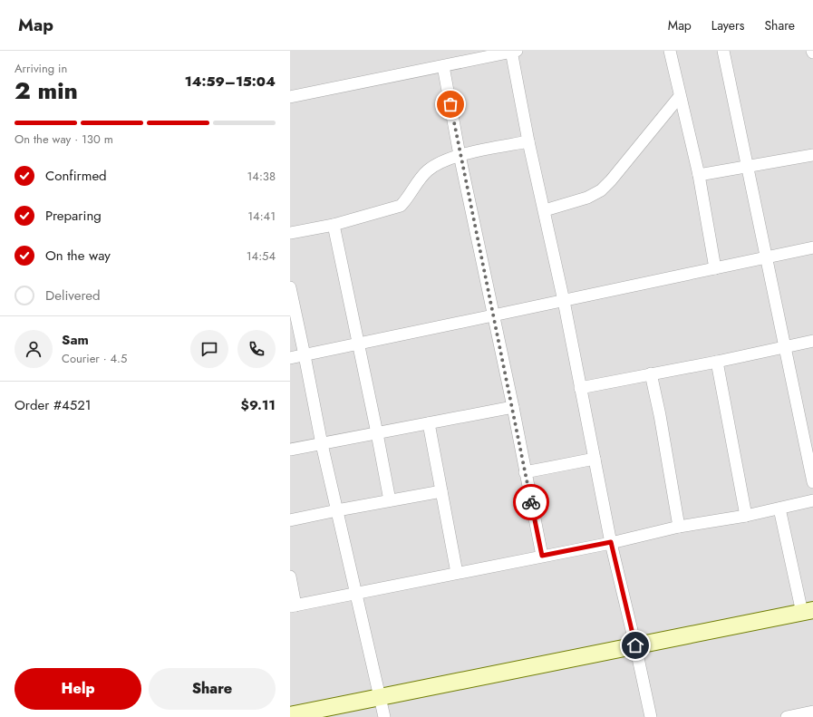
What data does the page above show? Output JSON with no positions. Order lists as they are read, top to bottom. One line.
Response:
{"page":{"header":"Map","nav":["Map","Layers","Share"],"heading":["2 min","Arriving in","14:59–15:04"],"panel":["Sam","Courier · 4.5","Order #4521","$9.11"],"bar":"On the way · 130 m","list":[["Confirmed","14:38"],["Preparing","14:41"],["On the way","14:54"],"Delivered"],"buttons":["Help","Share"]}}
